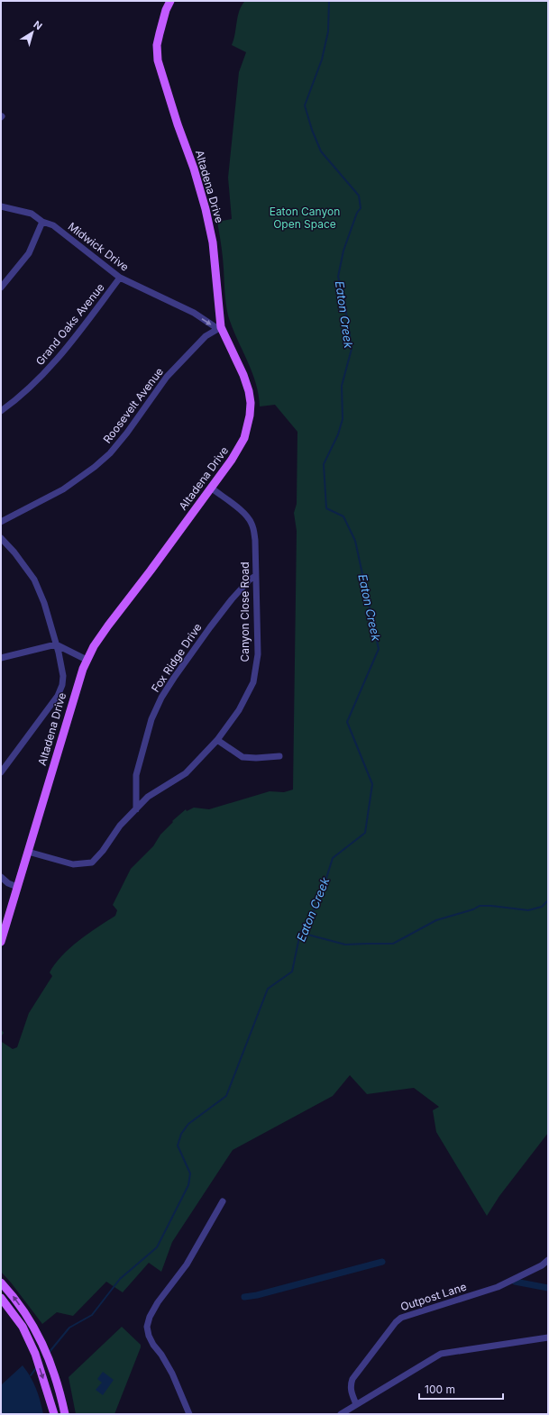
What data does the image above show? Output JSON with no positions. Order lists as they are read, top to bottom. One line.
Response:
{"streets":{"main road":["Altadena Drive"],"street":["Midwick Drive","Grand Oaks Avenue","Roosevelt Avenue","Canyon Close Road","Fox Ridge Drive","Outpost Lane"]},"crossings":[["Altadena Drive","Midwick Drive"],["Altadena Drive","Roosevelt Avenue"],["Altadena Drive","Canyon Close Road"],["Midwick Drive","Grand Oaks Avenue"],["Midwick Drive","Roosevelt Avenue"],["Canyon Close Road","Fox Ridge Drive"]],"one_way":["Midwick Drive"],"water":["Eaton Creek"],"parks":["Eaton Canyon Open Space"],"scale_bar":"100 m","north":"top right"}
